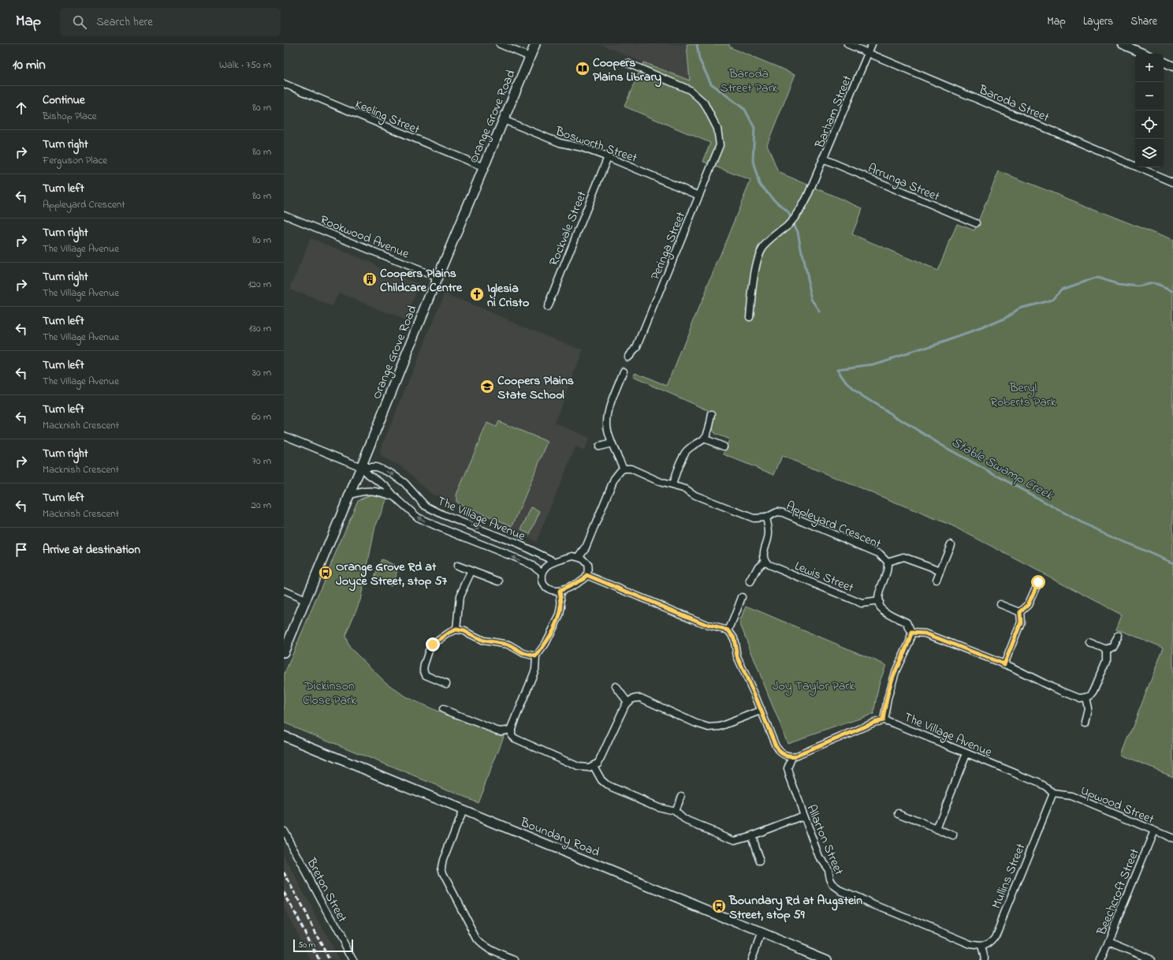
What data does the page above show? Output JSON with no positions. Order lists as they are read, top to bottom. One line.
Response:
{"streets":{"main road":["Orange Grove Road","Boundary Road"],"street":["Baroda Street","Barham Street","Keeling Street","Bosworth Street","Arrunga Street","Rockvale Street","Rookwood Avenue","Peringa Street","The Village Avenue","Appleyard Crescent","Lewis Street","Upwood Street","Allarton Street","Mullins Street","Breton Street","Beechcroft Street"]},"crossings":[["Baroda Street","Barham Street"],["Barham Street","Arrunga Street"],["Keeling Street","Orange Grove Road"],["Orange Grove Road","Bosworth Street"],["Orange Grove Road","Rookwood Avenue"],["Orange Grove Road","The Village Avenue"],["Bosworth Street","Rockvale Street"],["Bosworth Street","Peringa Street"],["The Village Avenue","Upwood Street"],["The Village Avenue","Allarton Street"],["The Village Avenue","Mullins Street"],["Appleyard Crescent","Lewis Street"],["Upwood Street","Mullins Street"],["Upwood Street","Beechcroft Street"],["Allarton Street","Mullins Street"]],"water":["Stable Swamp Creek"],"parks":["Baroda Street Park","Beryl Roberts Park","Dickinson Close Park","Joy Taylor Park"],"places":{"library":["Coopers Plains Library"],"building":["Coopers Plains Childcare Centre"],"church":["Iglesia ni Cristo"],"school or university":["Coopers Plains State School"],"bus stop":["Orange Grove Rd at Joyce Street, stop 57","Boundary Rd at Augstein Street, stop 59"]},"scale_bar":"50 m","page":{"header":"Map","search":"Search here","nav":["Map","Layers","Share"],"heading":["10 min","Walk · 750 m"],"map_buttons":["+","−"],"list":[["Continue","Bishop Place","80 m"],["Turn right","Ferguson Place","80 m"],["Turn left","Appleyard Crescent","80 m"],["Turn right","The Village Avenue","80 m"],["Turn right","The Village Avenue","120 m"],["Turn left","The Village Avenue","130 m"],["Turn left","The Village Avenue","30 m"],["Turn left","Macknish Crescent","60 m"],["Turn right","Macknish Crescent","70 m"],["Turn left","Macknish Crescent","20 m"],"Arrive at destination"],"scale":"50 m"}}
